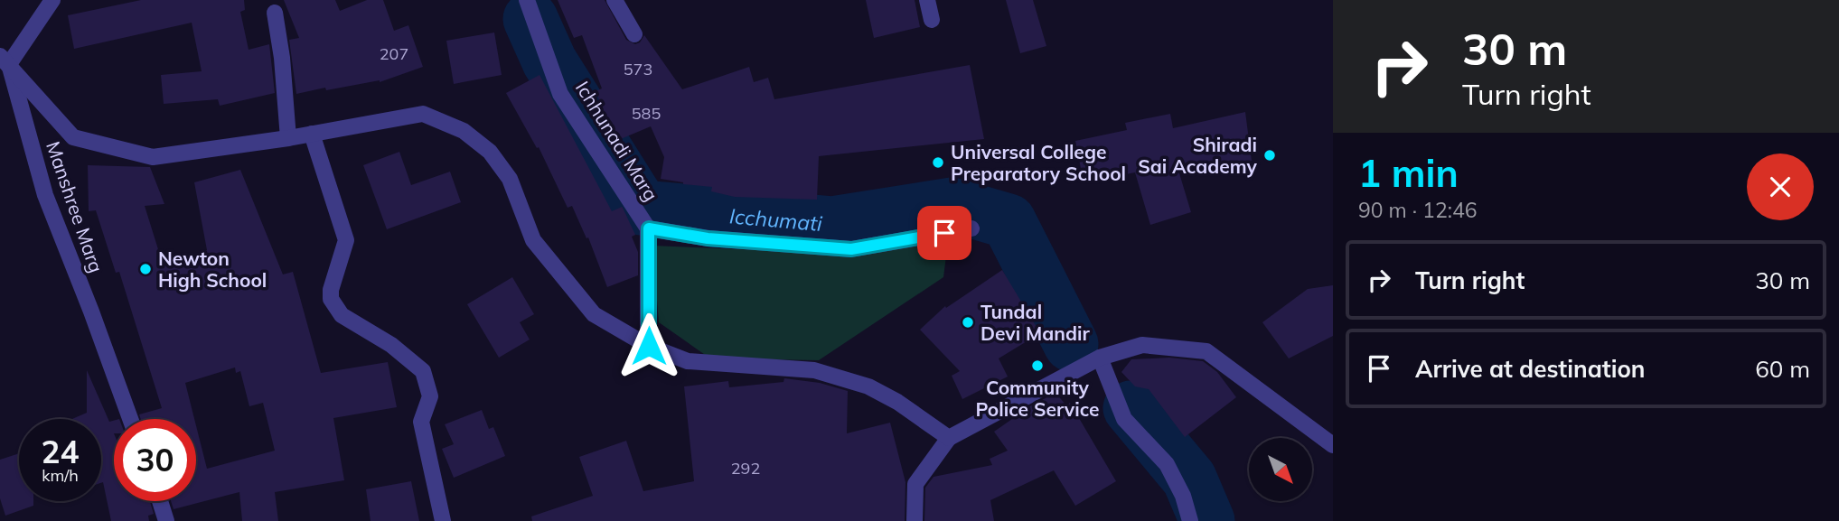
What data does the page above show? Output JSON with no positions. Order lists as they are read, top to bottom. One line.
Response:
{"streets":{"street":["Ichhunadi Marg","Manshree Marg"]},"water":["Icchumati"],"places":["Shiradi Sai Academy","Universal College Preparatory School","Newton High School","Tundal Devi Mandir","Community Police Service"],"house_numbers":["207","573","585","292"],"north":"bottom right","page":{"turn":["30 m","Turn right"],"heading":["1 min","90 m · 12:46"],"list":[{"name":"Turn right","value":"30 m"},{"name":"Arrive at destination","value":"60 m"}],"speed":"24 km/h","limit":"30"}}
